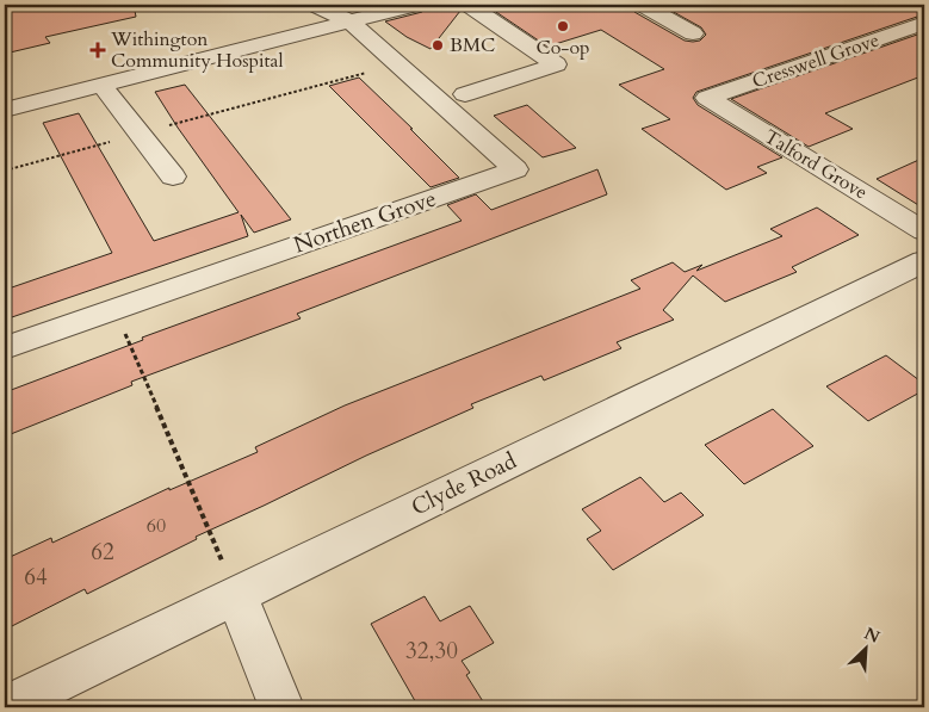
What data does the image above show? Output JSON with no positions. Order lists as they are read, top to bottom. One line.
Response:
{"streets":{"street":["Cresswell Grove","Talford Grove","Northen Grove","Clyde Road"]},"crossings":[["Cresswell Grove","Talford Grove"]],"places":{"other":["Co-op","BMC"],"health":["Withington Community Hospital"]},"house_numbers":["60","62","64","32,30"],"north":"top right"}
